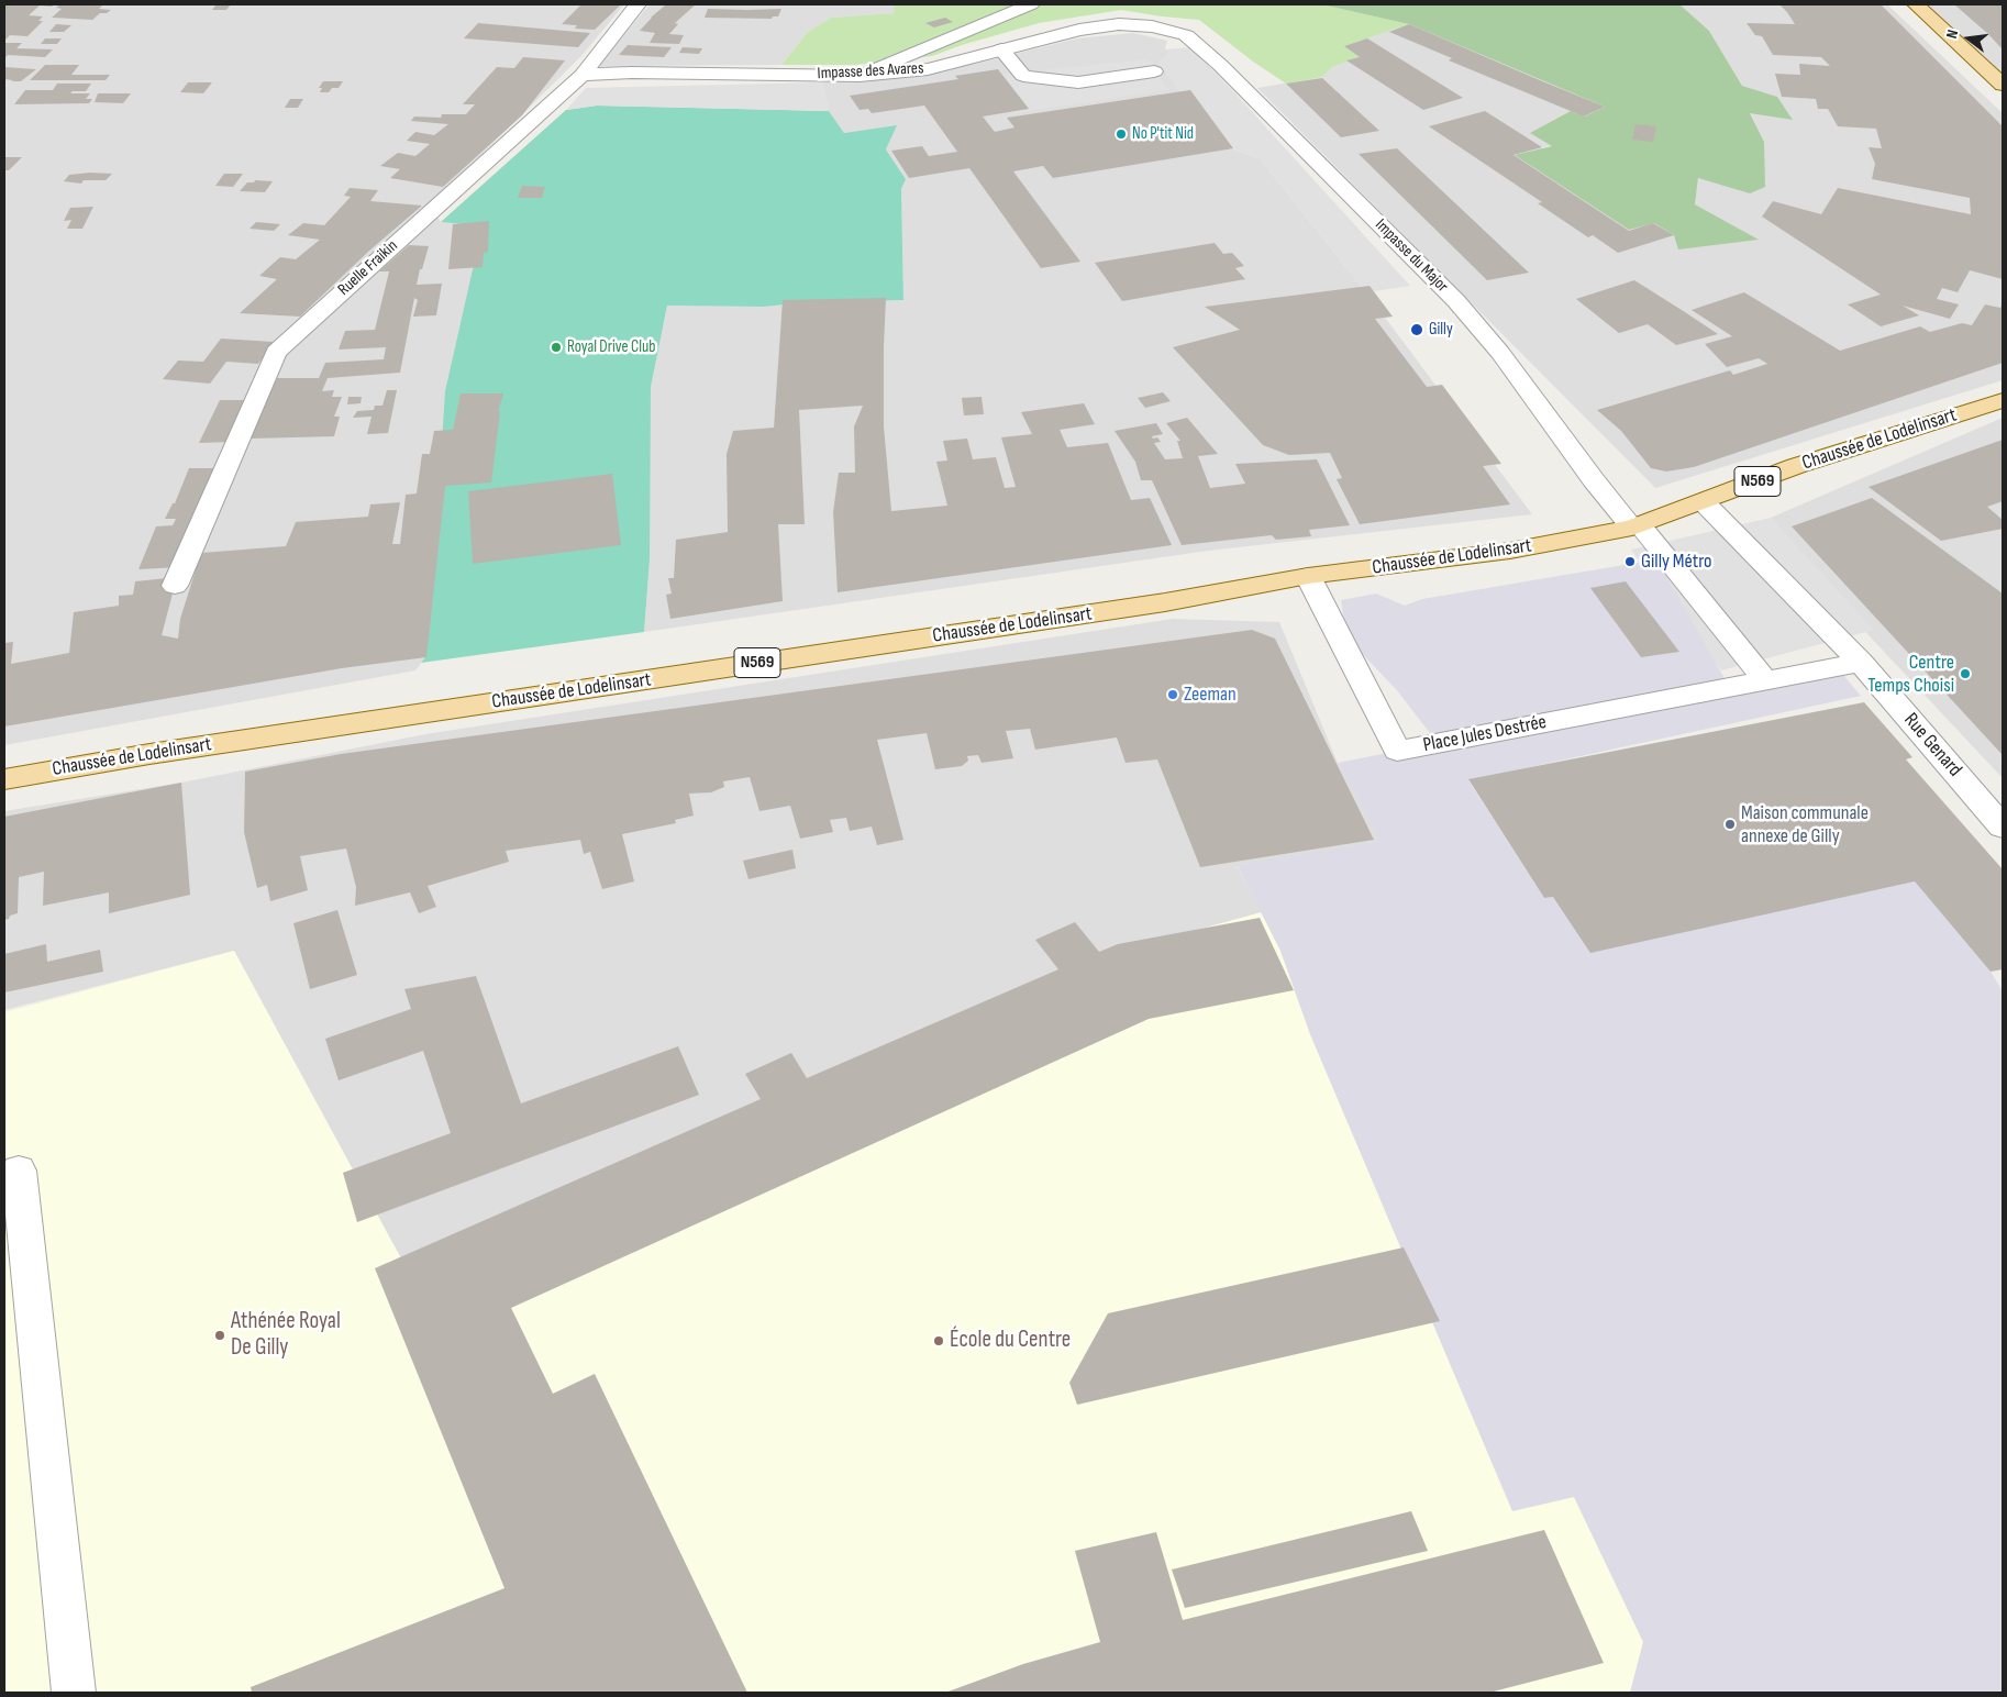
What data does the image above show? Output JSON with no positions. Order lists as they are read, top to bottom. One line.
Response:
{"streets":{"main road":["Chaussée de Lodelinsart","N569"],"street":["Impasse des Avares","Impasse du Major","Ruelle Fraikin","Place Jules Destrée","Rue Genard"]},"crossings":[["Impasse des Avares","Impasse du Major"],["Impasse des Avares","Ruelle Fraikin"],["Impasse du Major","Chaussée de Lodelinsart"],["Chaussée de Lodelinsart","Place Jules Destrée"],["Place Jules Destrée","Rue Genard"]],"places":["No P'tit Nid","Gilly","Royal Drive Club","Gilly Métro","Centre Temps Choisi","Zeeman","Maison communale annexe de Gilly","Athénée Royal De Gilly","École du Centre"],"north":"left"}
